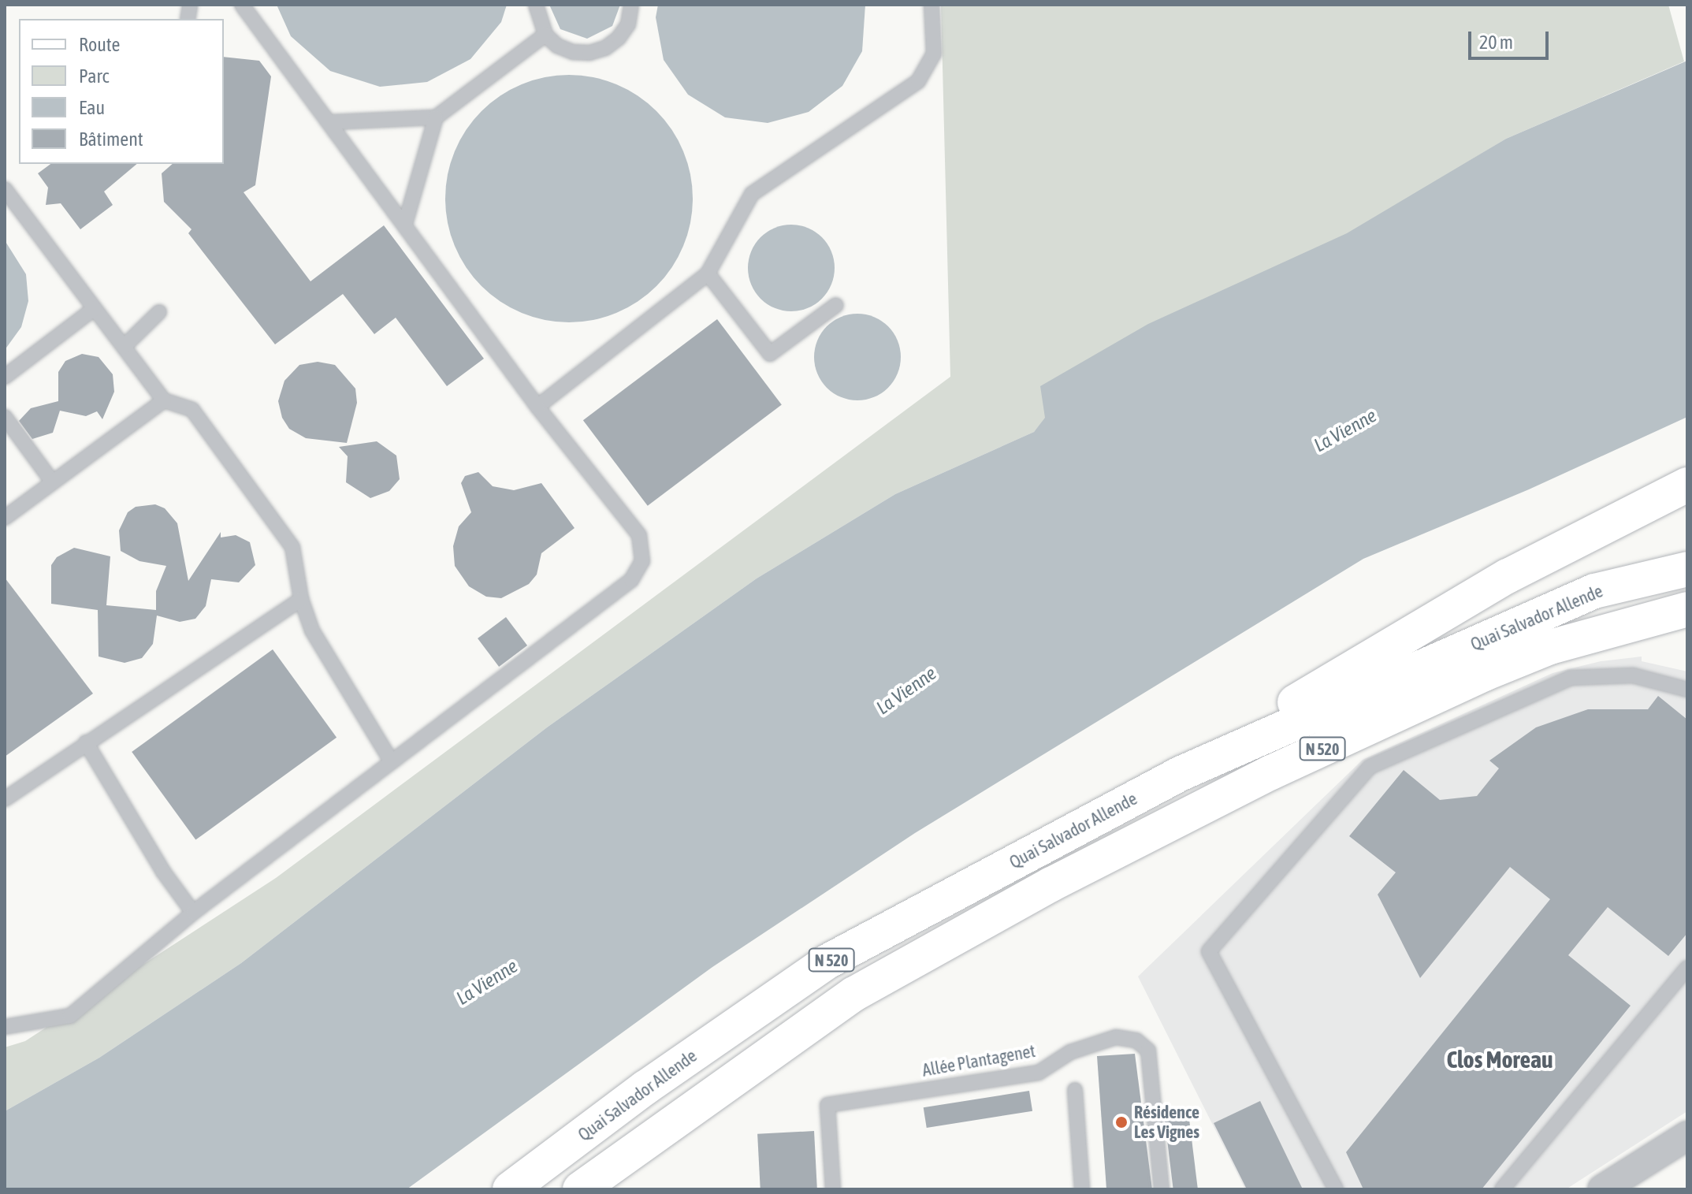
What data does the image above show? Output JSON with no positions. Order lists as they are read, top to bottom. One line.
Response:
{"streets":{"main road":["Quai Salvador Allende","N 520"],"lane":["Allée Plantagenet"]},"districts":["Clos Moreau"],"water":["La Vienne"],"places":["Résidence Les Vignes"],"legend":["Route","Parc","Eau","Bâtiment"],"scale_bar":"20 m"}
